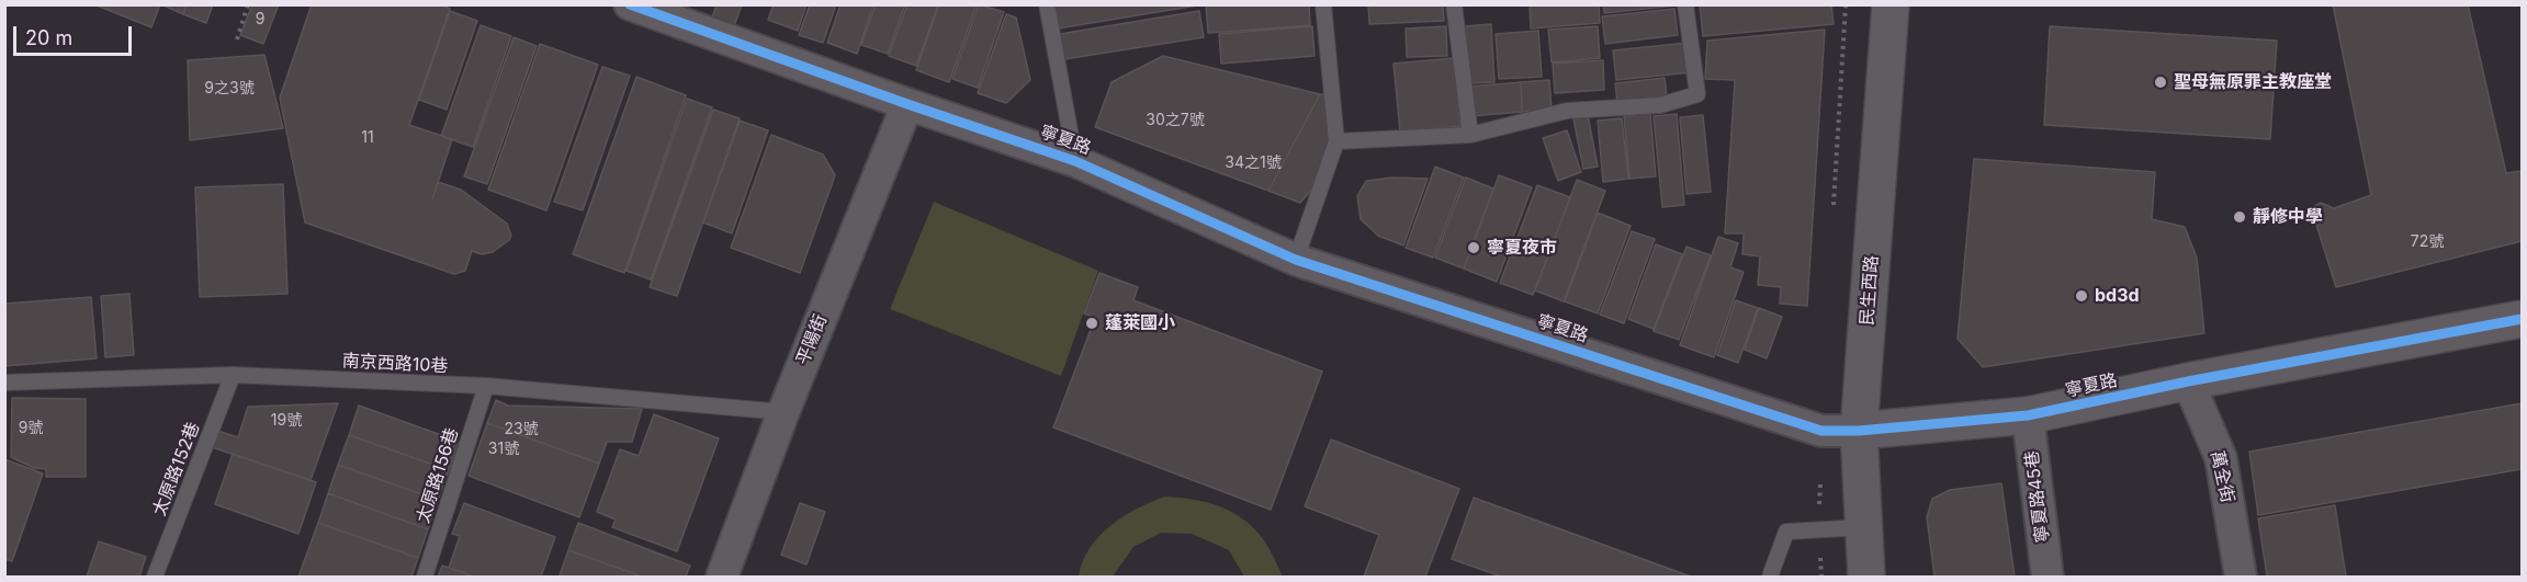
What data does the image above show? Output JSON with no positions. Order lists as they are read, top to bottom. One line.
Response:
{"streets":{"street":["寧夏路","民生西路","平陽街","萬全街","寧夏路45巷"],"lane":["南京西路10巷","太原路152巷","太原路156巷"]},"crossings":[["寧夏路","民生西路"],["寧夏路","平陽街"],["寧夏路","萬全街"],["寧夏路","寧夏路45巷"],["平陽街","南京西路10巷"],["南京西路10巷","太原路152巷"],["南京西路10巷","太原路156巷"]],"places":["聖母無原罪主教座堂","靜修中學","寧夏夜市","bd3d","蓬萊國小"],"house_numbers":["9","9之3號","30之7號","11","34之1號","72號","19號","9號","23號","31號"],"scale_bar":"20 m"}
